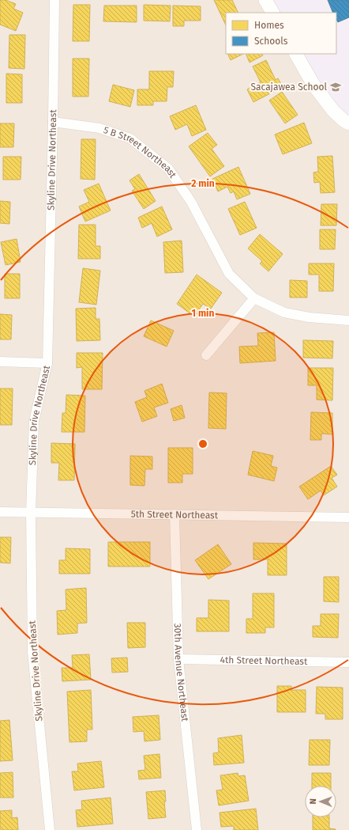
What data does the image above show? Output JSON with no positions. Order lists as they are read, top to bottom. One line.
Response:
{"streets":{"street":["5 B Street Northeast","Skyline Drive Northeast","5th Street Northeast","4th Street Northeast","30th Avenue Northeast"]},"crossings":[["5 B Street Northeast","Skyline Drive Northeast"],["Skyline Drive Northeast","5th Street Northeast"],["5th Street Northeast","30th Avenue Northeast"],["4th Street Northeast","30th Avenue Northeast"]],"places":{"school or university":["Sacajawea School"]},"legend":["Homes","Schools"],"north":"left","rings":["2 min","1 min"]}
